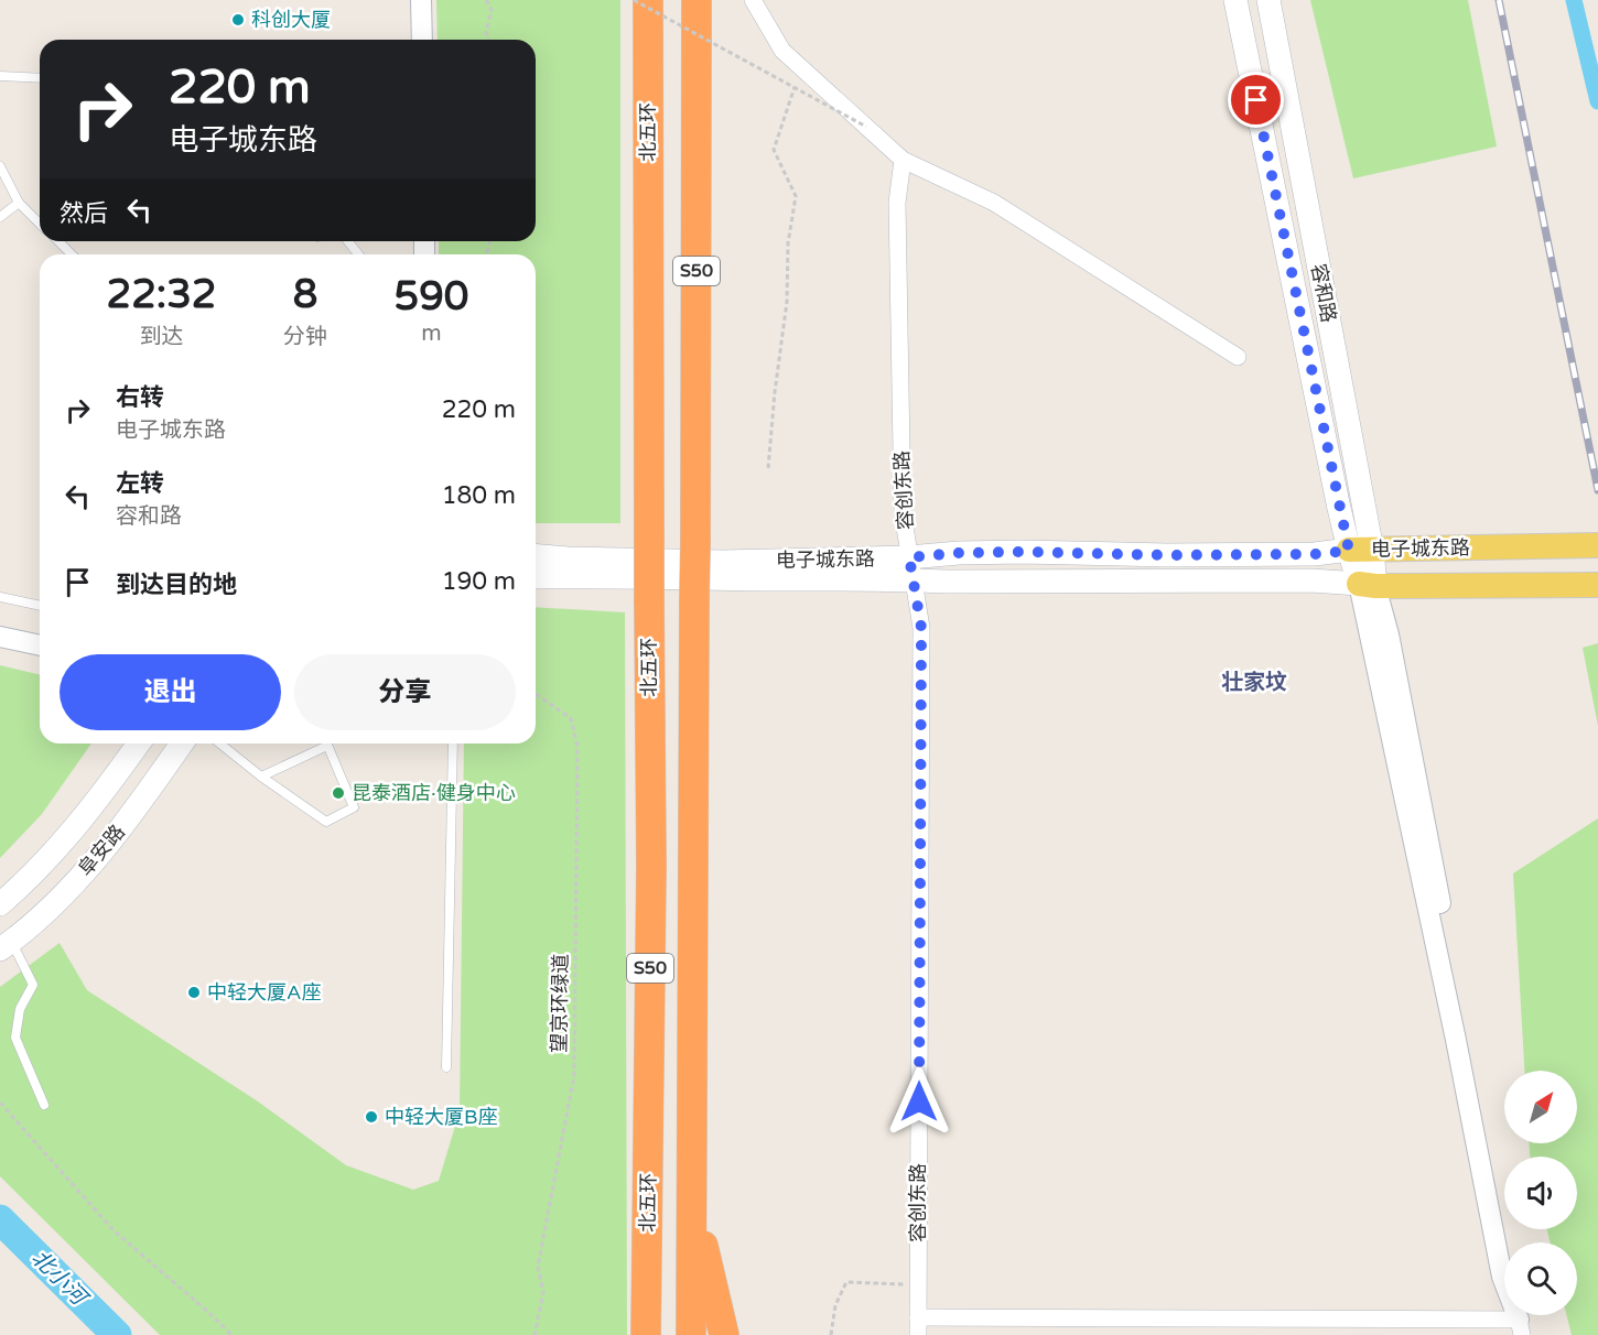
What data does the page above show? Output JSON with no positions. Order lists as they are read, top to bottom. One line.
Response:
{"streets":{"highway":["北五环","S50"],"main road":["容和路","电子城东路","阜安路"],"street":["容创东路"],"path":["望京环绿道"]},"crossings":[["容和路","电子城东路"],["容创东路","电子城东路"]],"districts":["壮家坟"],"water":["北小河"],"places":["科创大厦","昆泰酒店·健身中心","中轻大厦A座","中轻大厦B座"],"north":"top right","page":{"turn":["220 m","电子城东路"],"then":"然后","eta":["22:32","到达","8","分钟","590","m"],"list":[{"name":"右转","note":"电子城东路","value":"220 m"},{"name":"左转","note":"容和路","value":"180 m"},{"name":"到达目的地","value":"190 m"}],"buttons":["退出","分享"]}}
